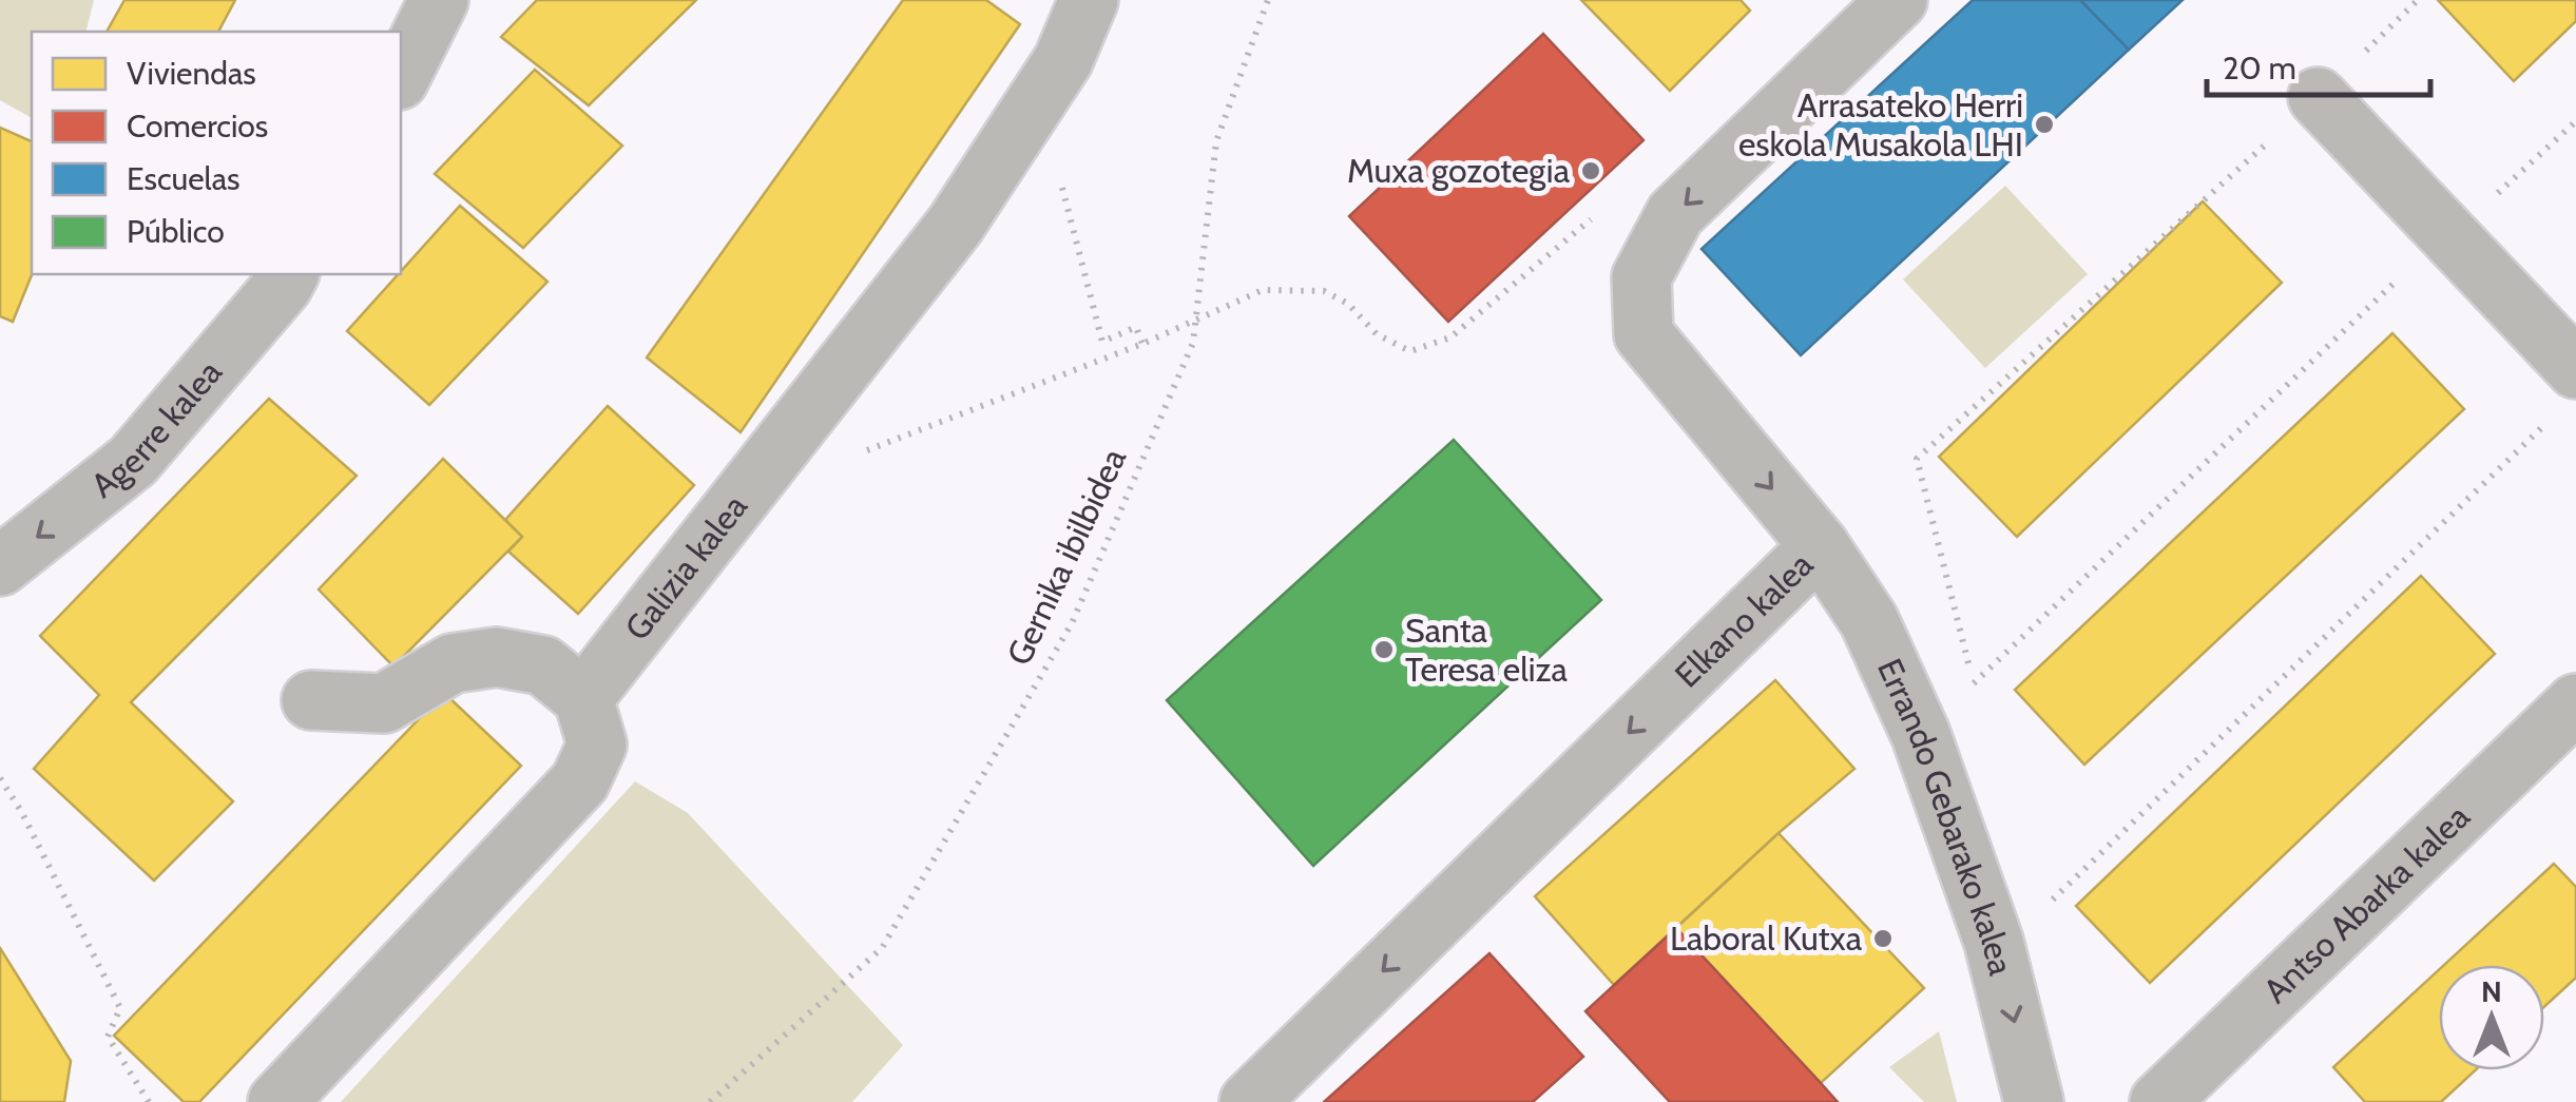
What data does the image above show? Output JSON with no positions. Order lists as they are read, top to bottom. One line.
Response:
{"streets":{"street":["Agerre kalea","Galizia kalea","Elkano kalea","Errando Gebarako kalea","Antso Abarka kalea"],"path":["Gernika ibilbidea"]},"crossings":[["Elkano kalea","Errando Gebarako kalea"]],"one_way":["Agerre kalea","Elkano kalea","Errando Gebarako kalea"],"places":["Arrasateko Herri eskola Musakola LHI","Muxa gozotegia","Santa Teresa eliza","Laboral Kutxa"],"legend":["Viviendas","Comercios","Escuelas","Público"],"scale_bar":"20 m","north":"top"}
